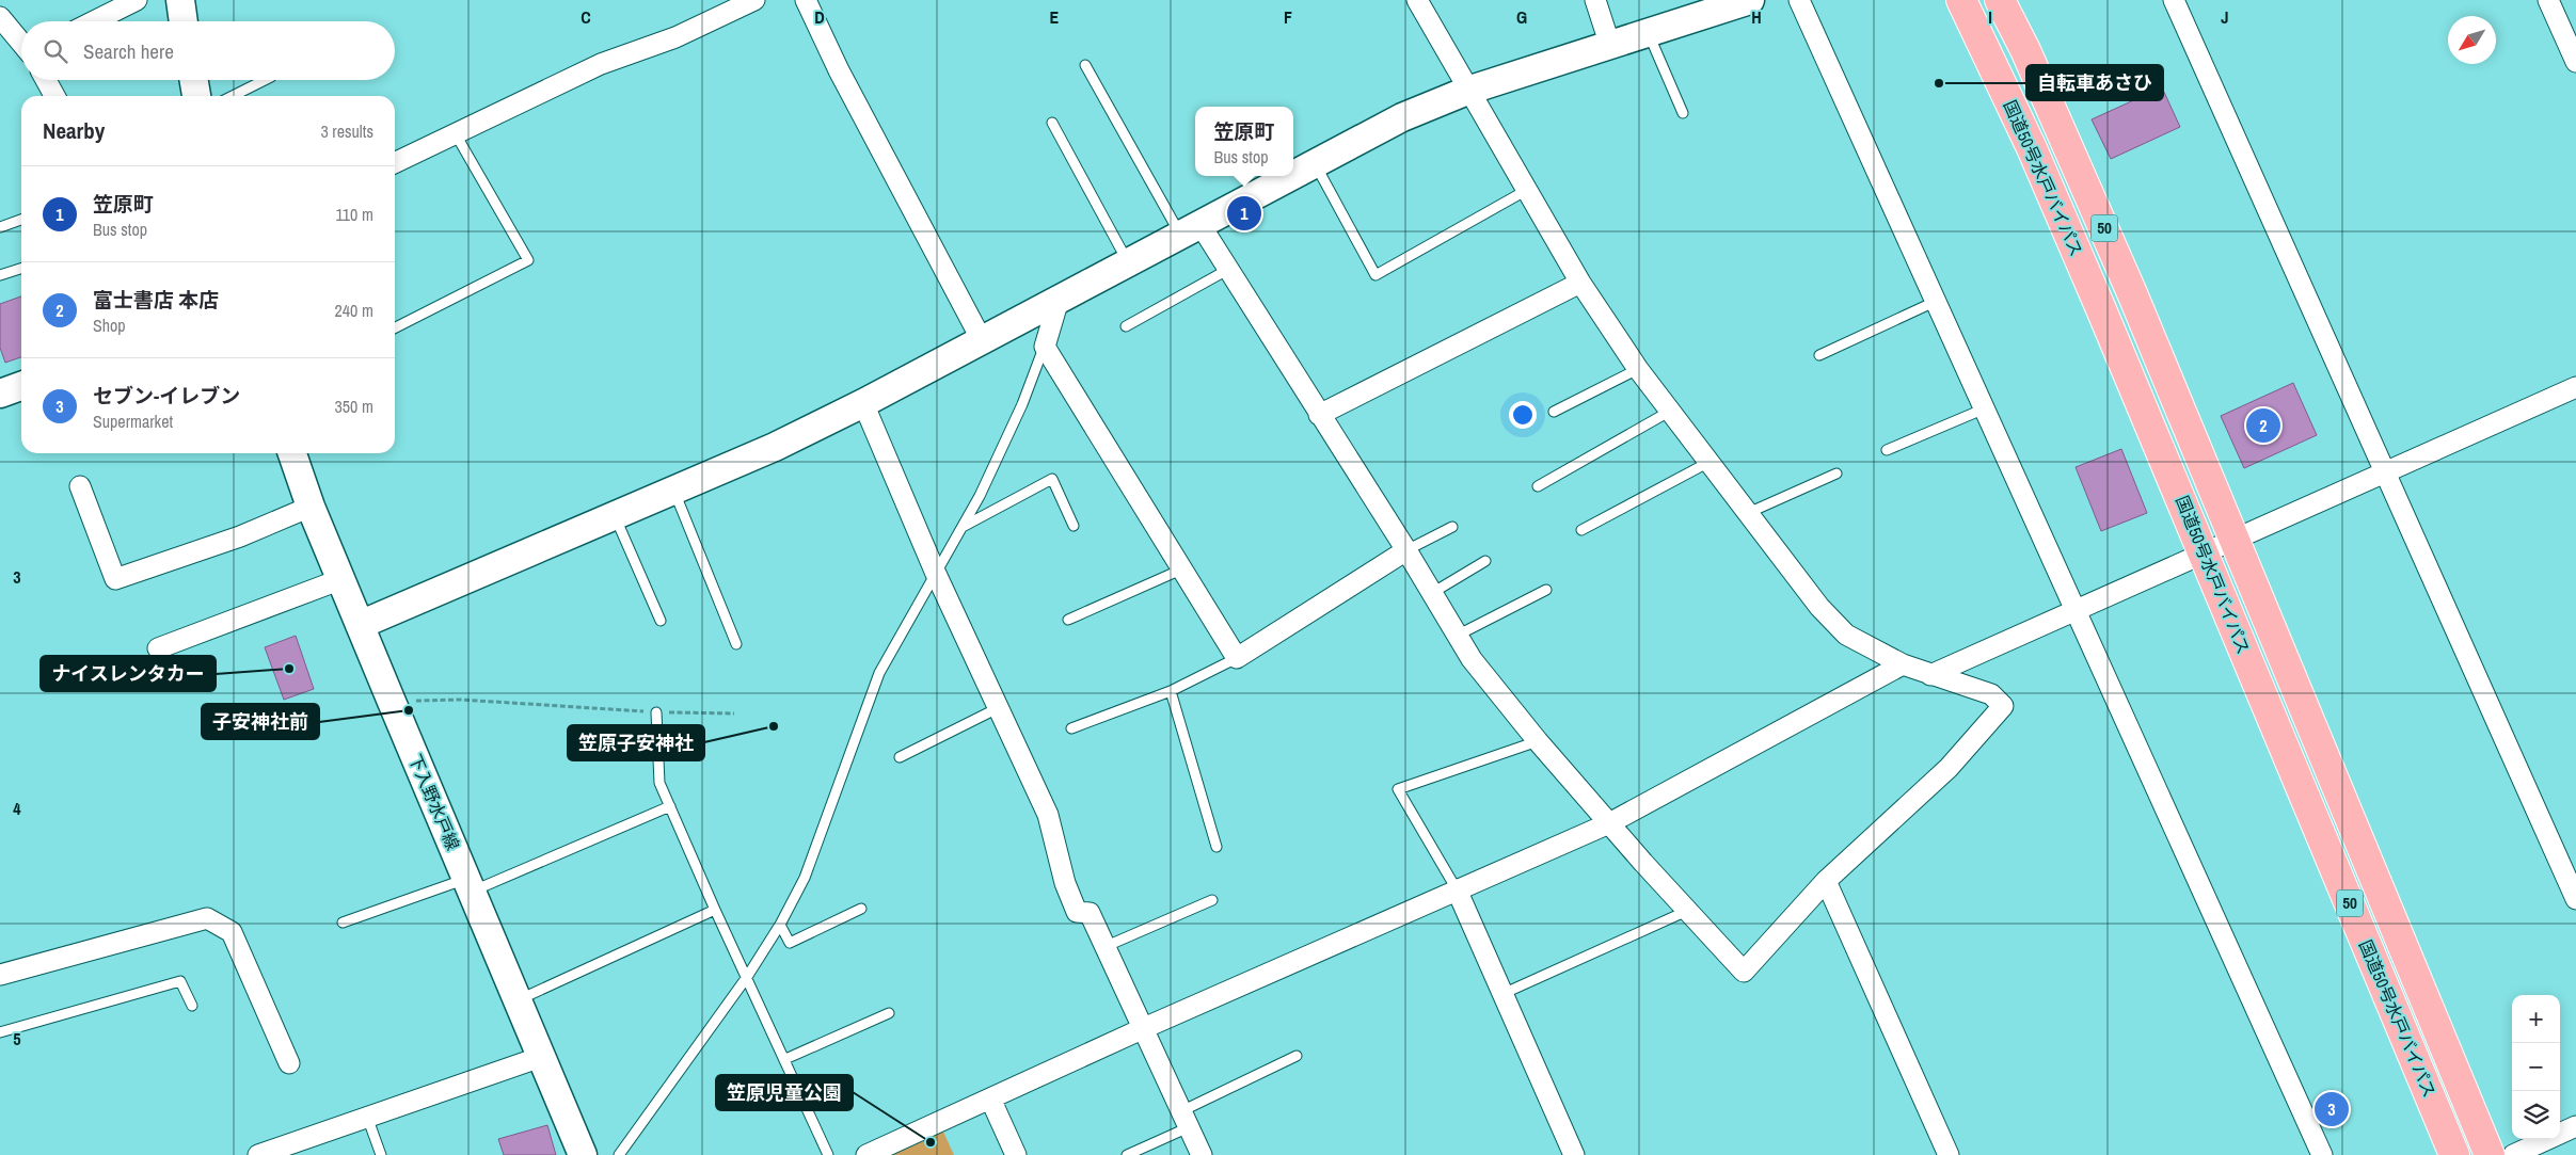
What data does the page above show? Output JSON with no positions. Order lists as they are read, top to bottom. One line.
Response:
{"streets":{"highway":["国道50号水戸バイパス","50"],"street":["下入野水戸線"]},"places":["自転車あさひ","ナイスレンタカー","子安神社前","笠原子安神社","笠原児童公園"],"north":"bottom left","page":{"search":"Search here","heading":["Nearby","3 results"],"popup":["笠原町","Bus stop"],"list":[{"mark":"1","name":"笠原町","note":"Bus stop","value":"110 m"},{"mark":"2","name":"富士書店 本店","note":"Shop","value":"240 m"},{"mark":"3","name":"セブン-イレブン","note":"Supermarket","value":"350 m"}],"pins":["1","2","3"],"map_buttons":["+","−"]},"grid":{"columns":["C","D","E","F","G","H","I","J"],"rows":["3","4","5"]}}
